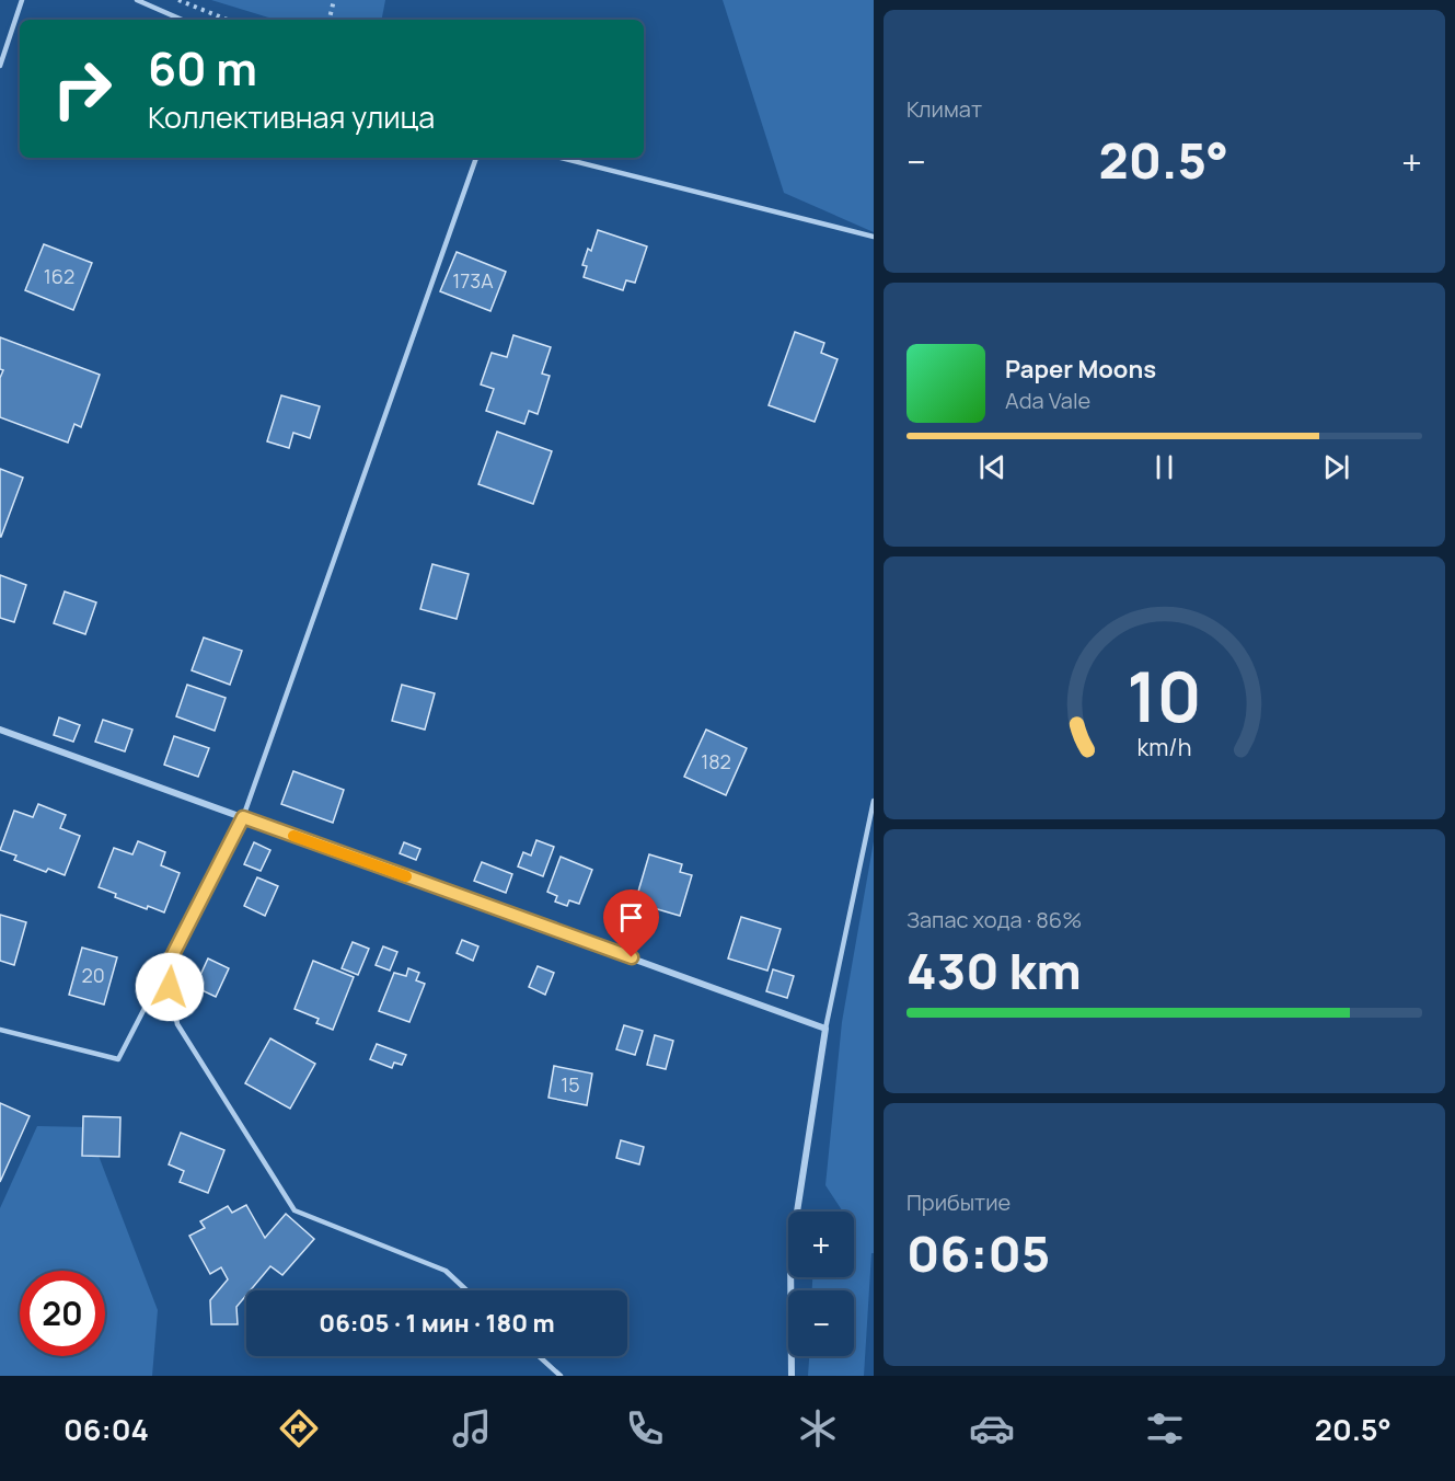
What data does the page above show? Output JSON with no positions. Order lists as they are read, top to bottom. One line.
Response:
{"house_numbers":["162","173А","182","20","15"],"page":{"tile":["Климат",["Запас хода · 86%","430 km"],["Прибытие","06:05"]],"turn":["60 m","Коллективная улица"],"heat":["−","20.5°","+"],"song":["Paper Moons","Ada Vale"],"map_buttons":["+","−"],"limit":"20","trip":"06:05 · 1 мин · 180 m","tabs":["06:04","20.5°"],"gauge":["10","km/h"]}}
